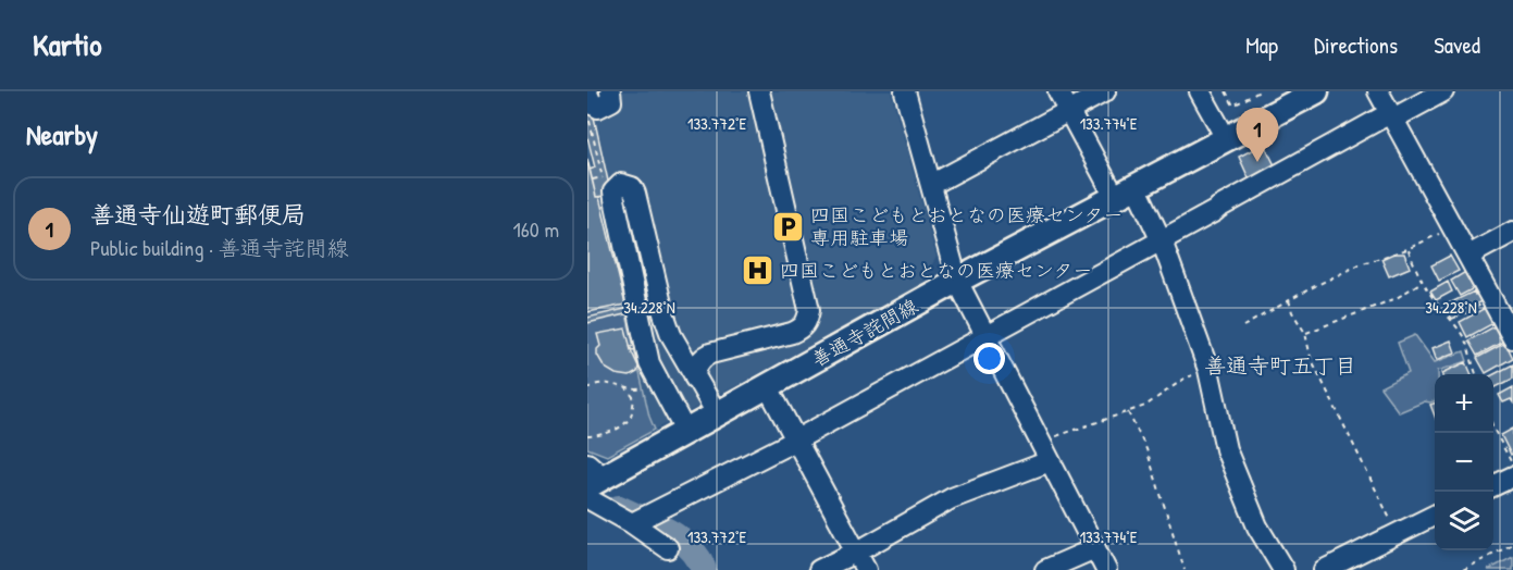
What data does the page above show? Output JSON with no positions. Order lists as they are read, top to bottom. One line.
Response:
{"streets":{"main road":["善通寺詫間線"]},"districts":["善通寺町五丁目"],"places":{"parking":["四国こどもとおとなの医療センター 専用駐車場"],"hospital":["四国こどもとおとなの医療センター"]},"page":{"header":"Kartio","nav":["Map","Directions","Saved"],"heading":"Nearby","pins":"1","list":[{"mark":"1","name":"善通寺仙遊町郵便局","note":"Public building · 善通寺詫間線","value":"160 m"}],"map_buttons":["+","−"]},"coordinates":["133.772°E","133.774°E","34.228°N"]}
